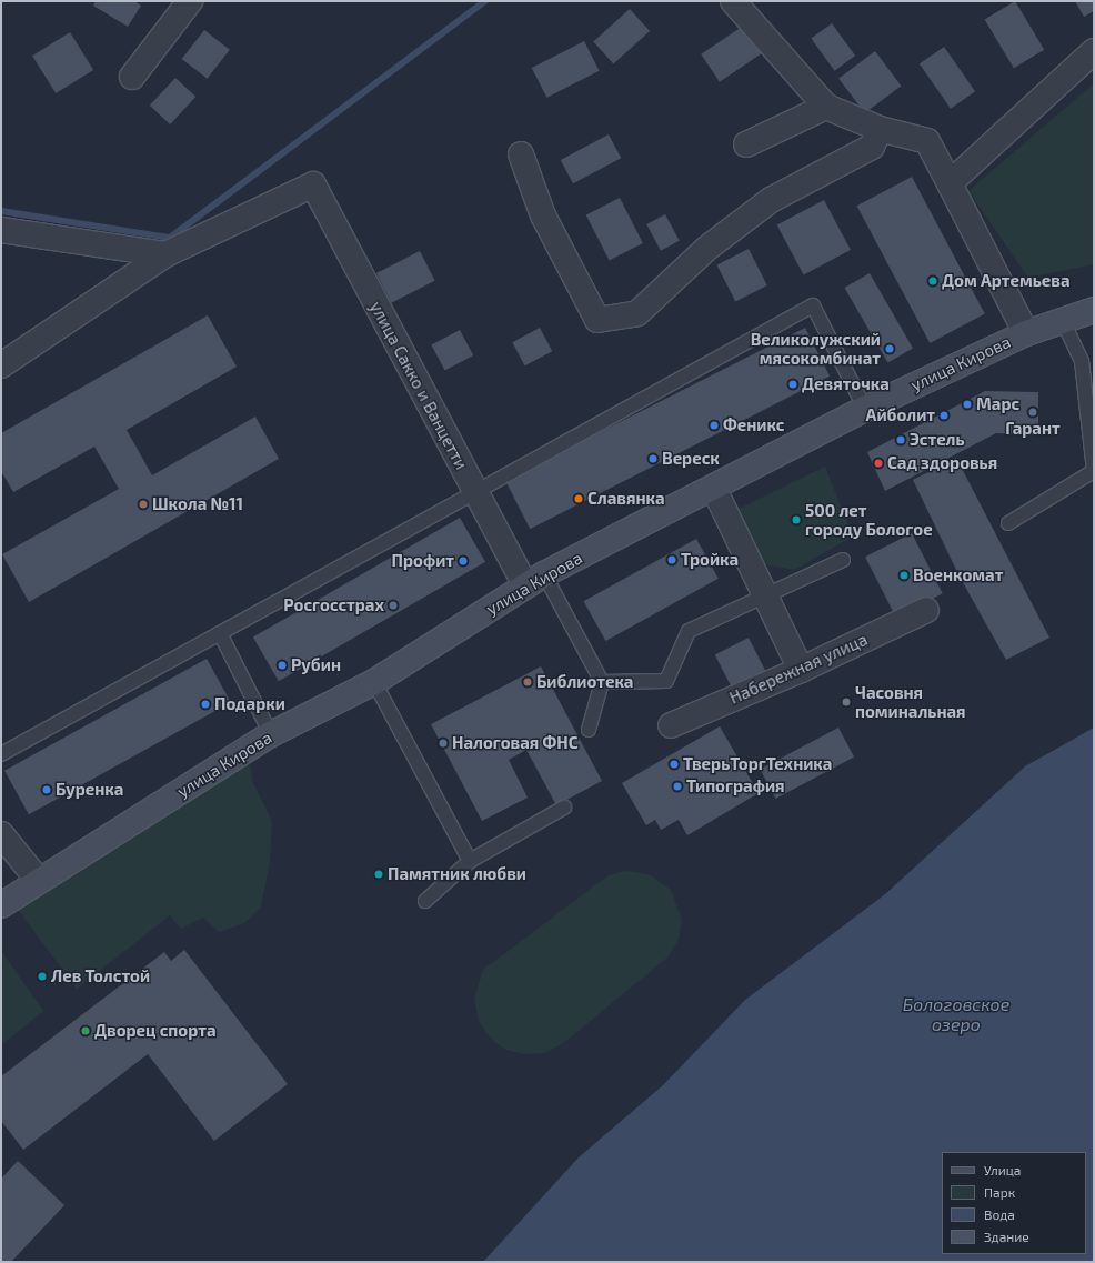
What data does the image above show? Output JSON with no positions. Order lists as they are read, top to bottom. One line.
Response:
{"streets":{"main road":["улица Кирова"],"street":["улица Сакко и Ванцетти","Набережная улица"]},"crossings":[["улица Кирова","улица Сакко и Ванцетти"]],"water":["Бологовское озеро"],"places":["Дом Артемьева","Великолужский мясокомбинат","Девяточка","Марс","Гарант","Айболит","Феникс","Эстель","Вереск","Сад здоровья","Славянка","Школа №11","500 лет городу Бологое","Тройка","Профит","Военкомат","Росгосстрах","Рубин","Библиотека","Часовня поминальная","Подарки","Налоговая ФНС","ТверьТоргТехника","Типография","Буренка","Памятник любви","Лев Толстой","Дворец спорта"],"legend":["Улица","Парк","Вода","Здание"]}
